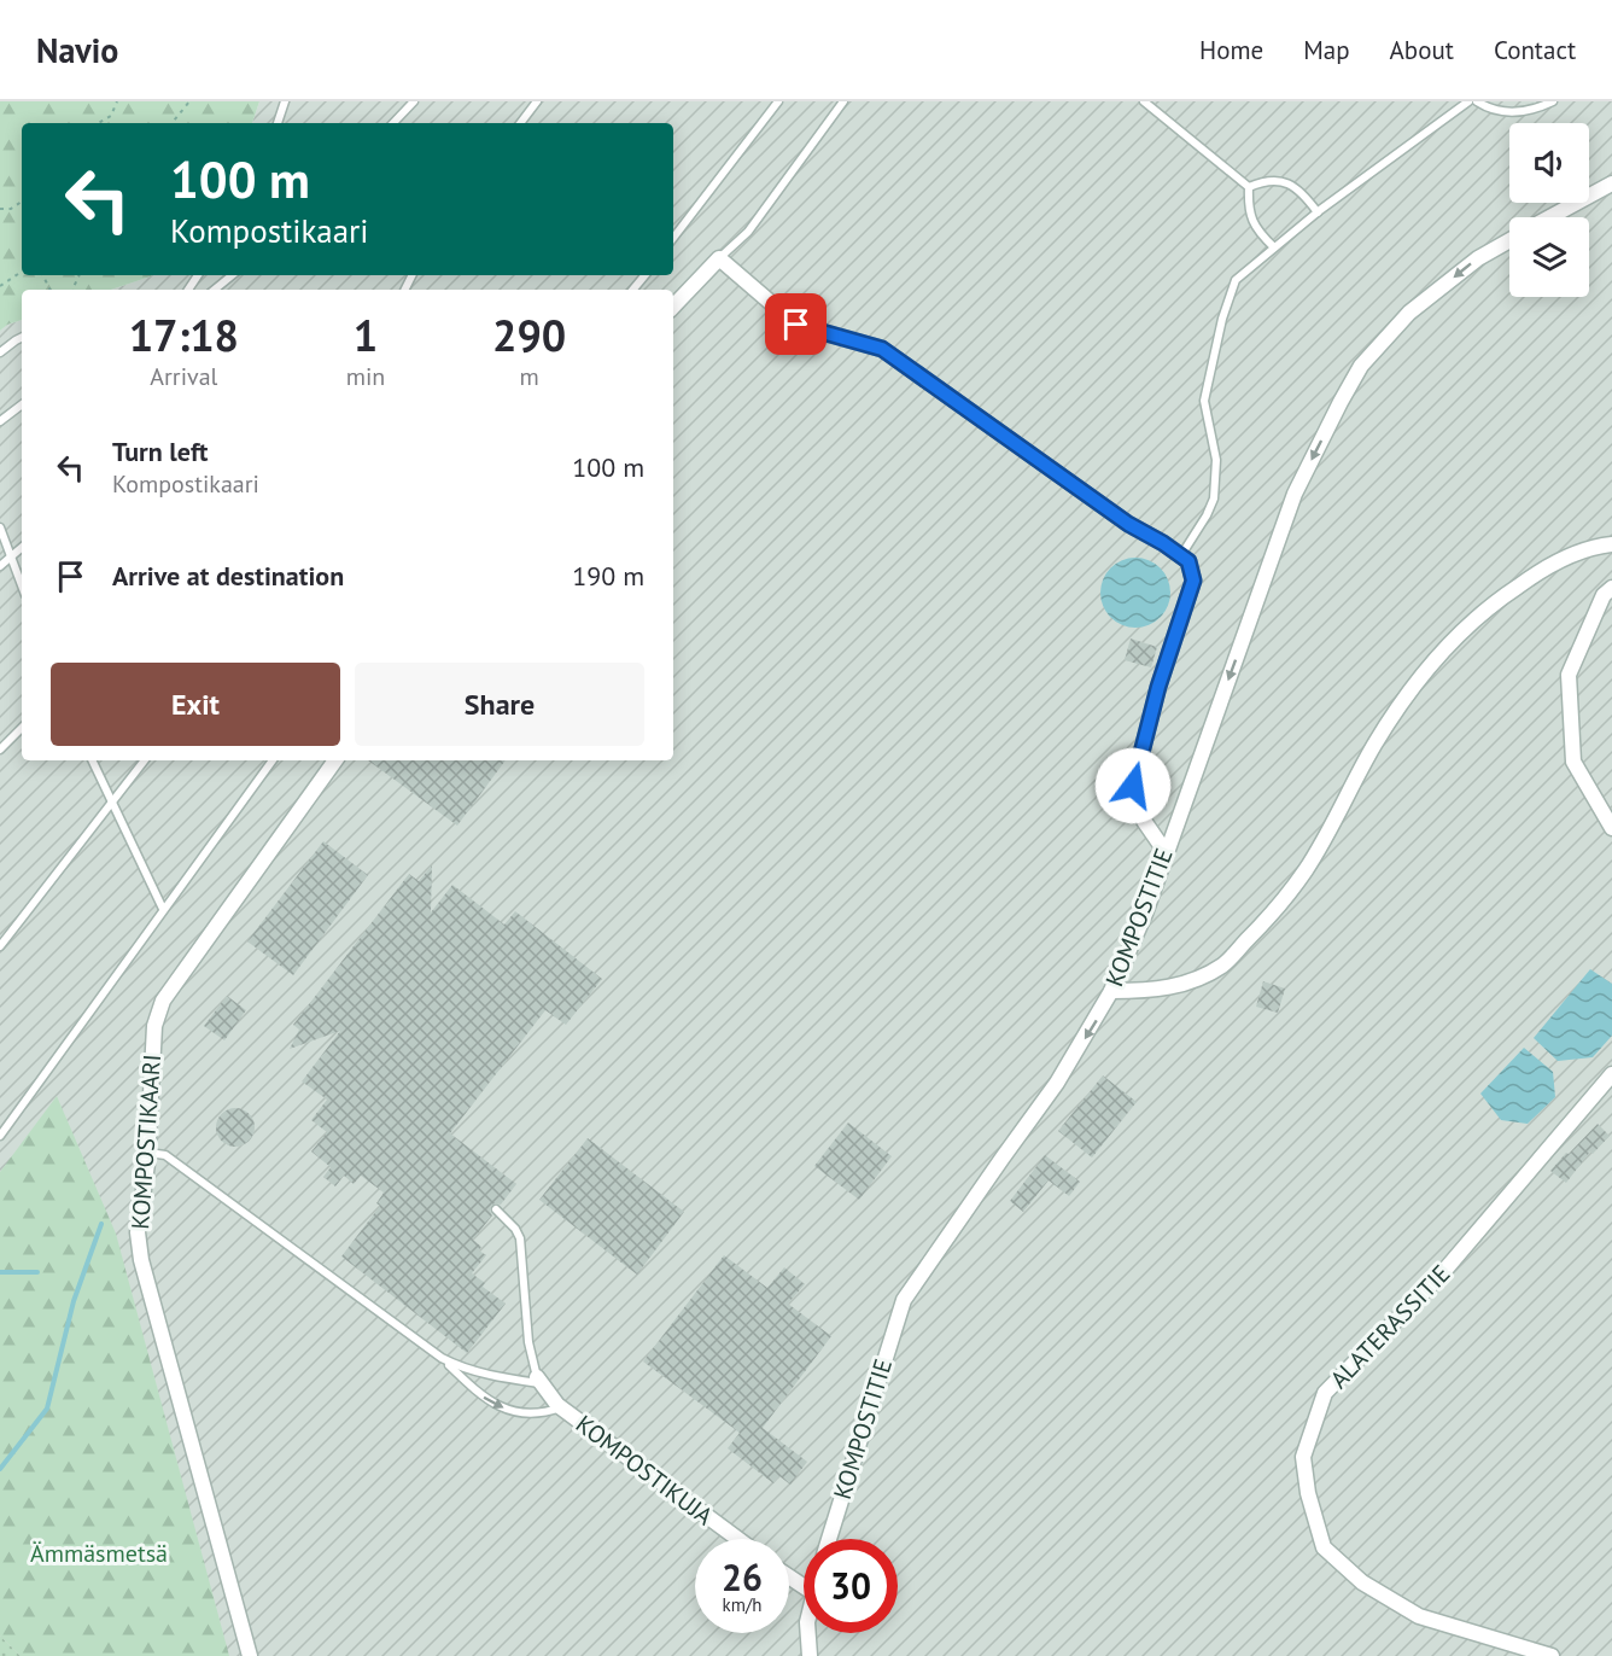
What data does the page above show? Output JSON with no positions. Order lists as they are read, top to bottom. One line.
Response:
{"streets":{"street":["KOMPOSTITIE","KOMPOSTIKAARI","ALATERASSITIE","KOMPOSTIKUJA"]},"one_way":["KOMPOSTITIE"],"parks":["Ämmäsmetsä"],"page":{"header":"Navio","nav":["Home","Map","About","Contact"],"turn":["100 m","Kompostikaari"],"eta":["17:18","Arrival","1","min","290","m"],"list":[{"name":"Turn left","note":"Kompostikaari","value":"100 m"},{"name":"Arrive at destination","value":"190 m"}],"buttons":["Exit","Share"],"speed":"26 km/h","limit":"30"}}
